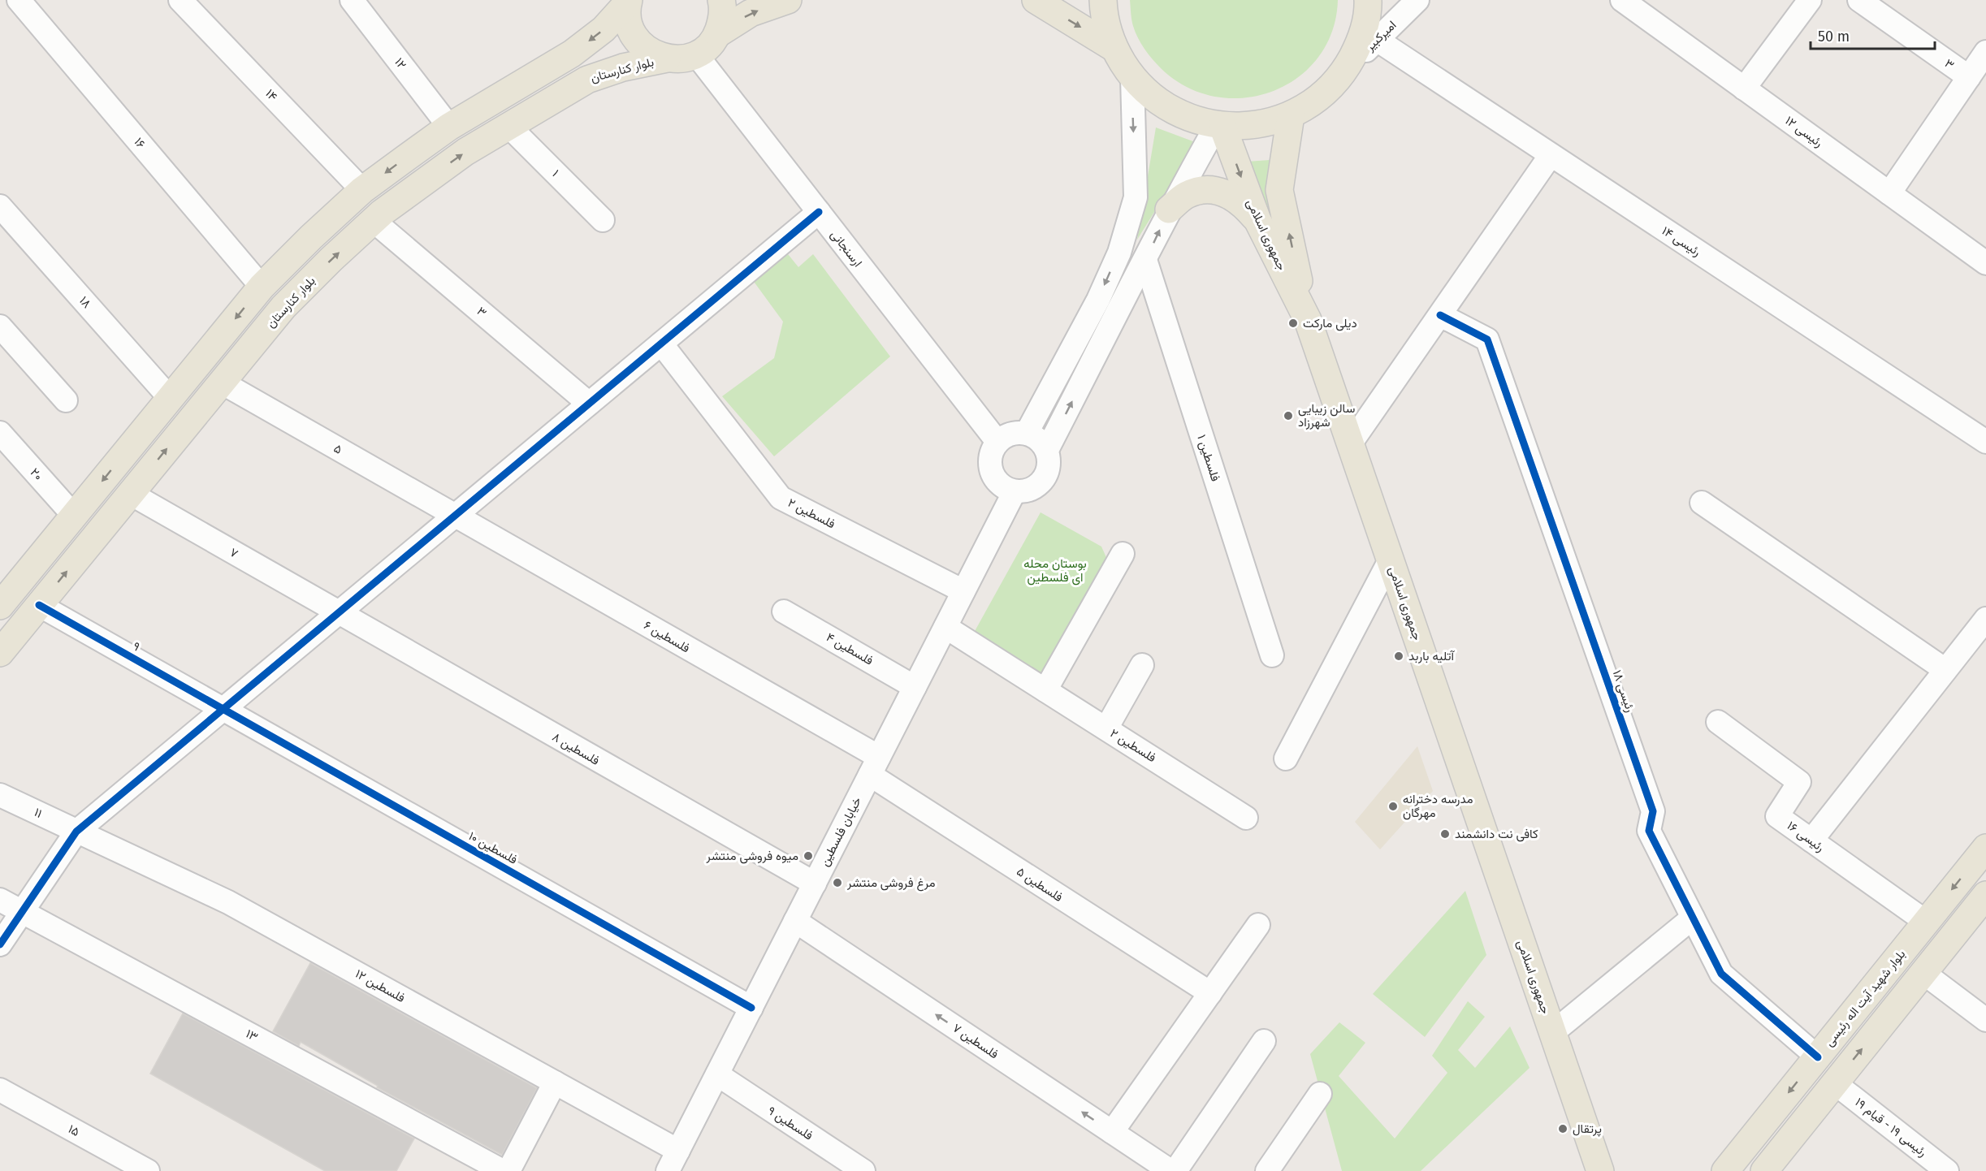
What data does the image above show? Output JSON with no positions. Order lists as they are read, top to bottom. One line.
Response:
{"streets":{"main road":["بلوار کنارستان","جمهوری اسلامی","بلوار شهید آیت اله رئیسی"],"street":["امیرکبیر","۱۲","۳","۱۴","رئیسی ۱۲","۱۶","۱","رئیسی ۱۴","ارسنجانی","۱۸","۵","فلسطین ۱","۲۰","فلسطین ۲","۷","فلسطین ۶","۹","فلسطین ۴","رئیسی ۱۸","فلسطین ۸","۱۱","خیابان فلسطین","رئیسی ۱۶","فلسطین ۱۰","فلسطین ۵","فلسطین ۱۲","۱۳","فلسطین ۷","فلسطین ۹","رئیسی ۱۹ - قیام ۱۹","۱۵"]},"crossings":[["امیرکبیر","رئیسی ۱۴"],["۳","بلوار کنارستان"],["بلوار کنارستان","۱"],["بلوار کنارستان","ارسنجانی"],["بلوار کنارستان","۵"],["بلوار کنارستان","۷"],["بلوار کنارستان","۹"],["ارسنجانی","خیابان فلسطین"],["۵","فلسطین ۶"],["فلسطین ۲","خیابان فلسطین"],["۷","فلسطین ۸"],["فلسطین ۶","خیابان فلسطین"],["فلسطین ۶","فلسطین ۵"],["۹","فلسطین ۱۰"],["فلسطین ۴","خیابان فلسطین"],["رئیسی ۱۸","بلوار شهید آیت اله رئیسی"],["فلسطین ۸","خیابان فلسطین"],["۱۱","فلسطین ۱۲"],["خیابان فلسطین","فلسطین ۱۰"],["خیابان فلسطین","فلسطین ۵"],["خیابان فلسطین","فلسطین ۱۲"],["خیابان فلسطین","فلسطین ۷"],["خیابان فلسطین","فلسطین ۹"],["رئیسی ۱۶","بلوار شهید آیت اله رئیسی"]],"one_way":["فلسطین ۷"],"parks":["بوستان محله ای فلسطین"],"places":["دیلی مارکت","سالن زیبایی شهرزاد","آتلیه باربد","مدرسه دخترانه مهرگان","کافی نت دانشمند","میوه فروشی منتشر","مرغ فروشی منتشر","پرتقال"],"scale_bar":"50 m"}
